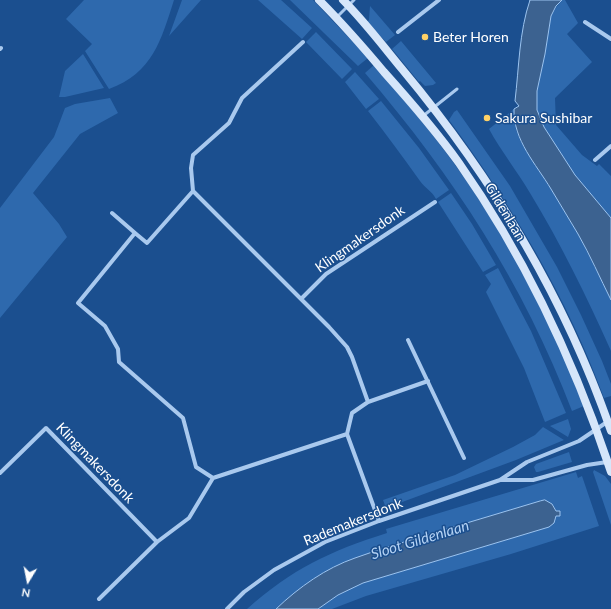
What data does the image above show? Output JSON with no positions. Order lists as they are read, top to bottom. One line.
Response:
{"streets":{"street":["Gildenlaan","Klingmakersdonk","Rademakersdonk"]},"crossings":[["Gildenlaan","Rademakersdonk"]],"water":["Sloot Gildenlaan"],"places":["Beter Horen","Sakura Sushibar"],"north":"bottom"}
